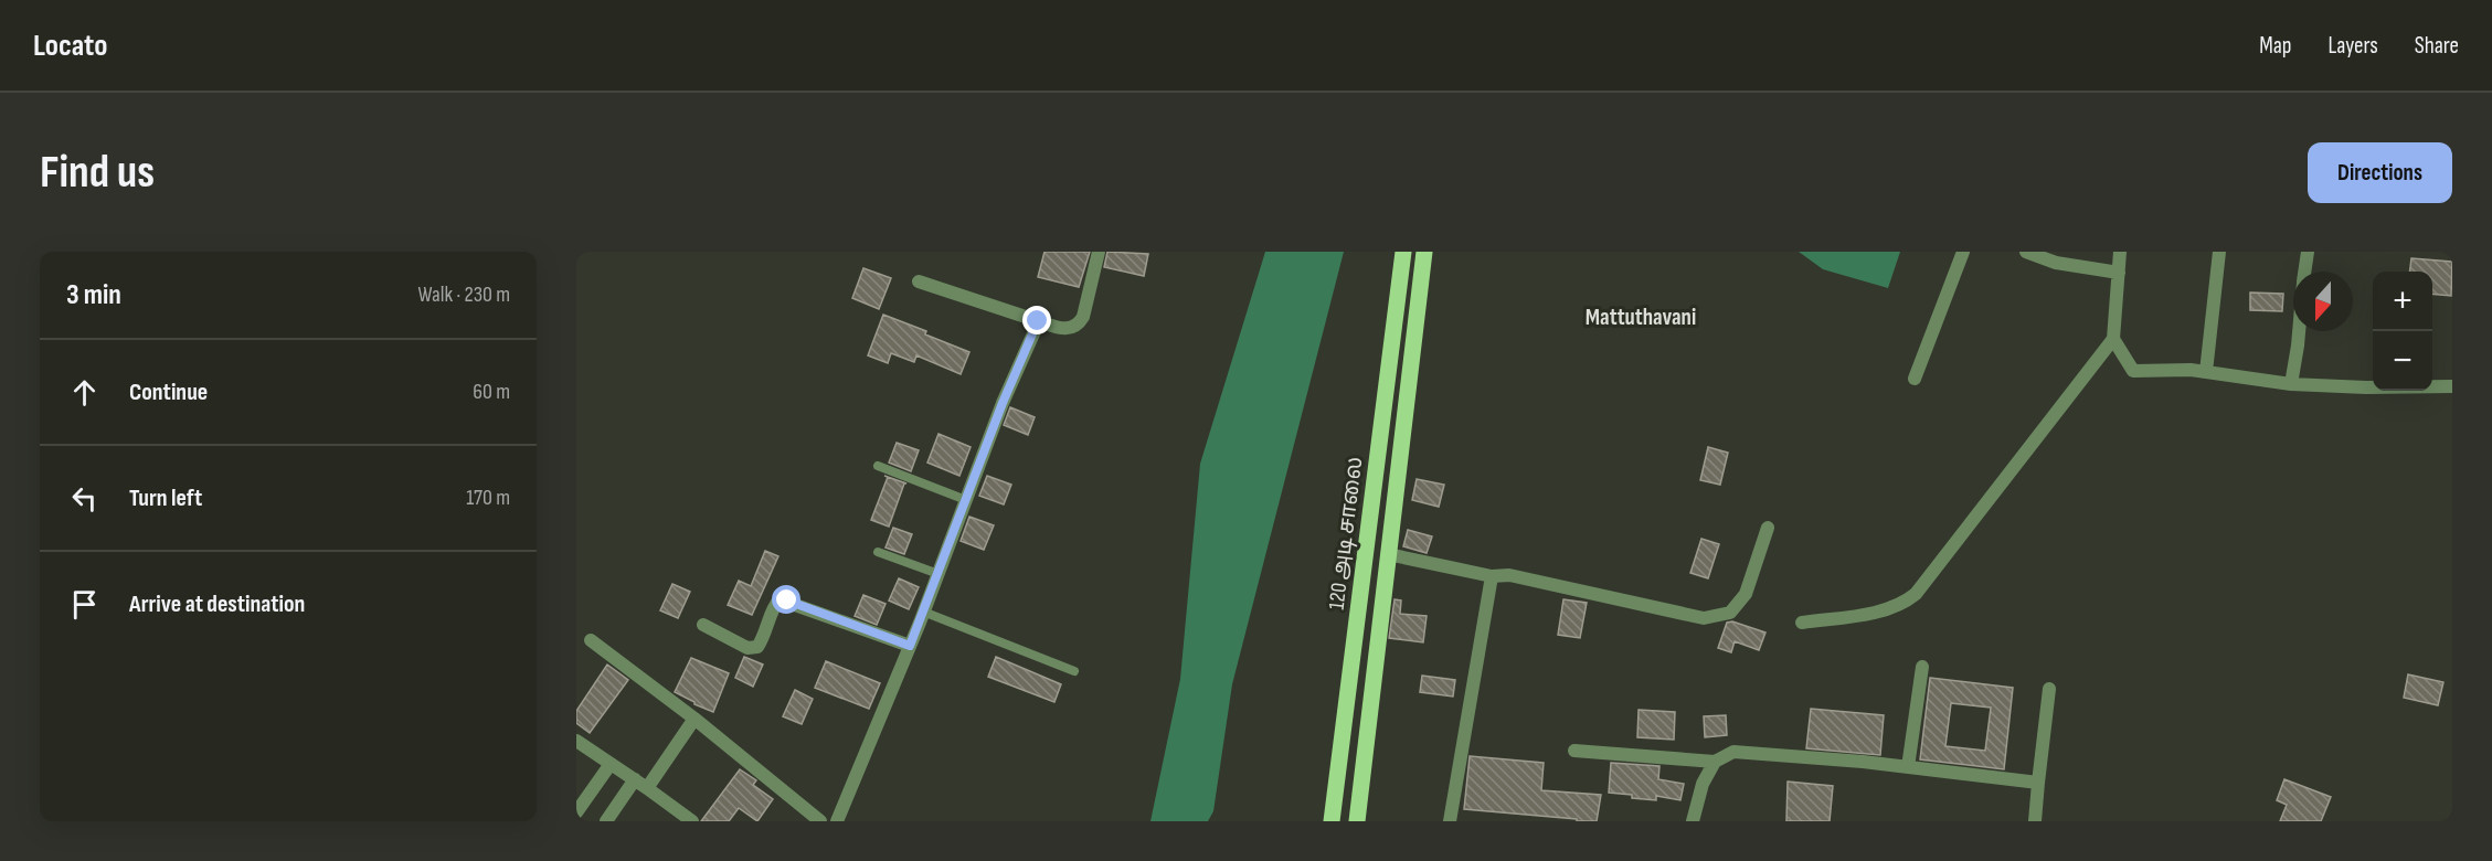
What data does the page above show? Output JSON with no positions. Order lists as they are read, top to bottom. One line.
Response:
{"streets":{"main road":["120 அடி சாலை"]},"districts":["Mattuthavani"],"north":"bottom","page":{"header":"Locato","nav":["Map","Layers","Share"],"buttons":"Directions","title":"Find us","heading":["3 min","Walk · 230 m"],"map_buttons":["+","−"],"list":[["Continue","60 m"],["Turn left","170 m"],"Arrive at destination"]}}
